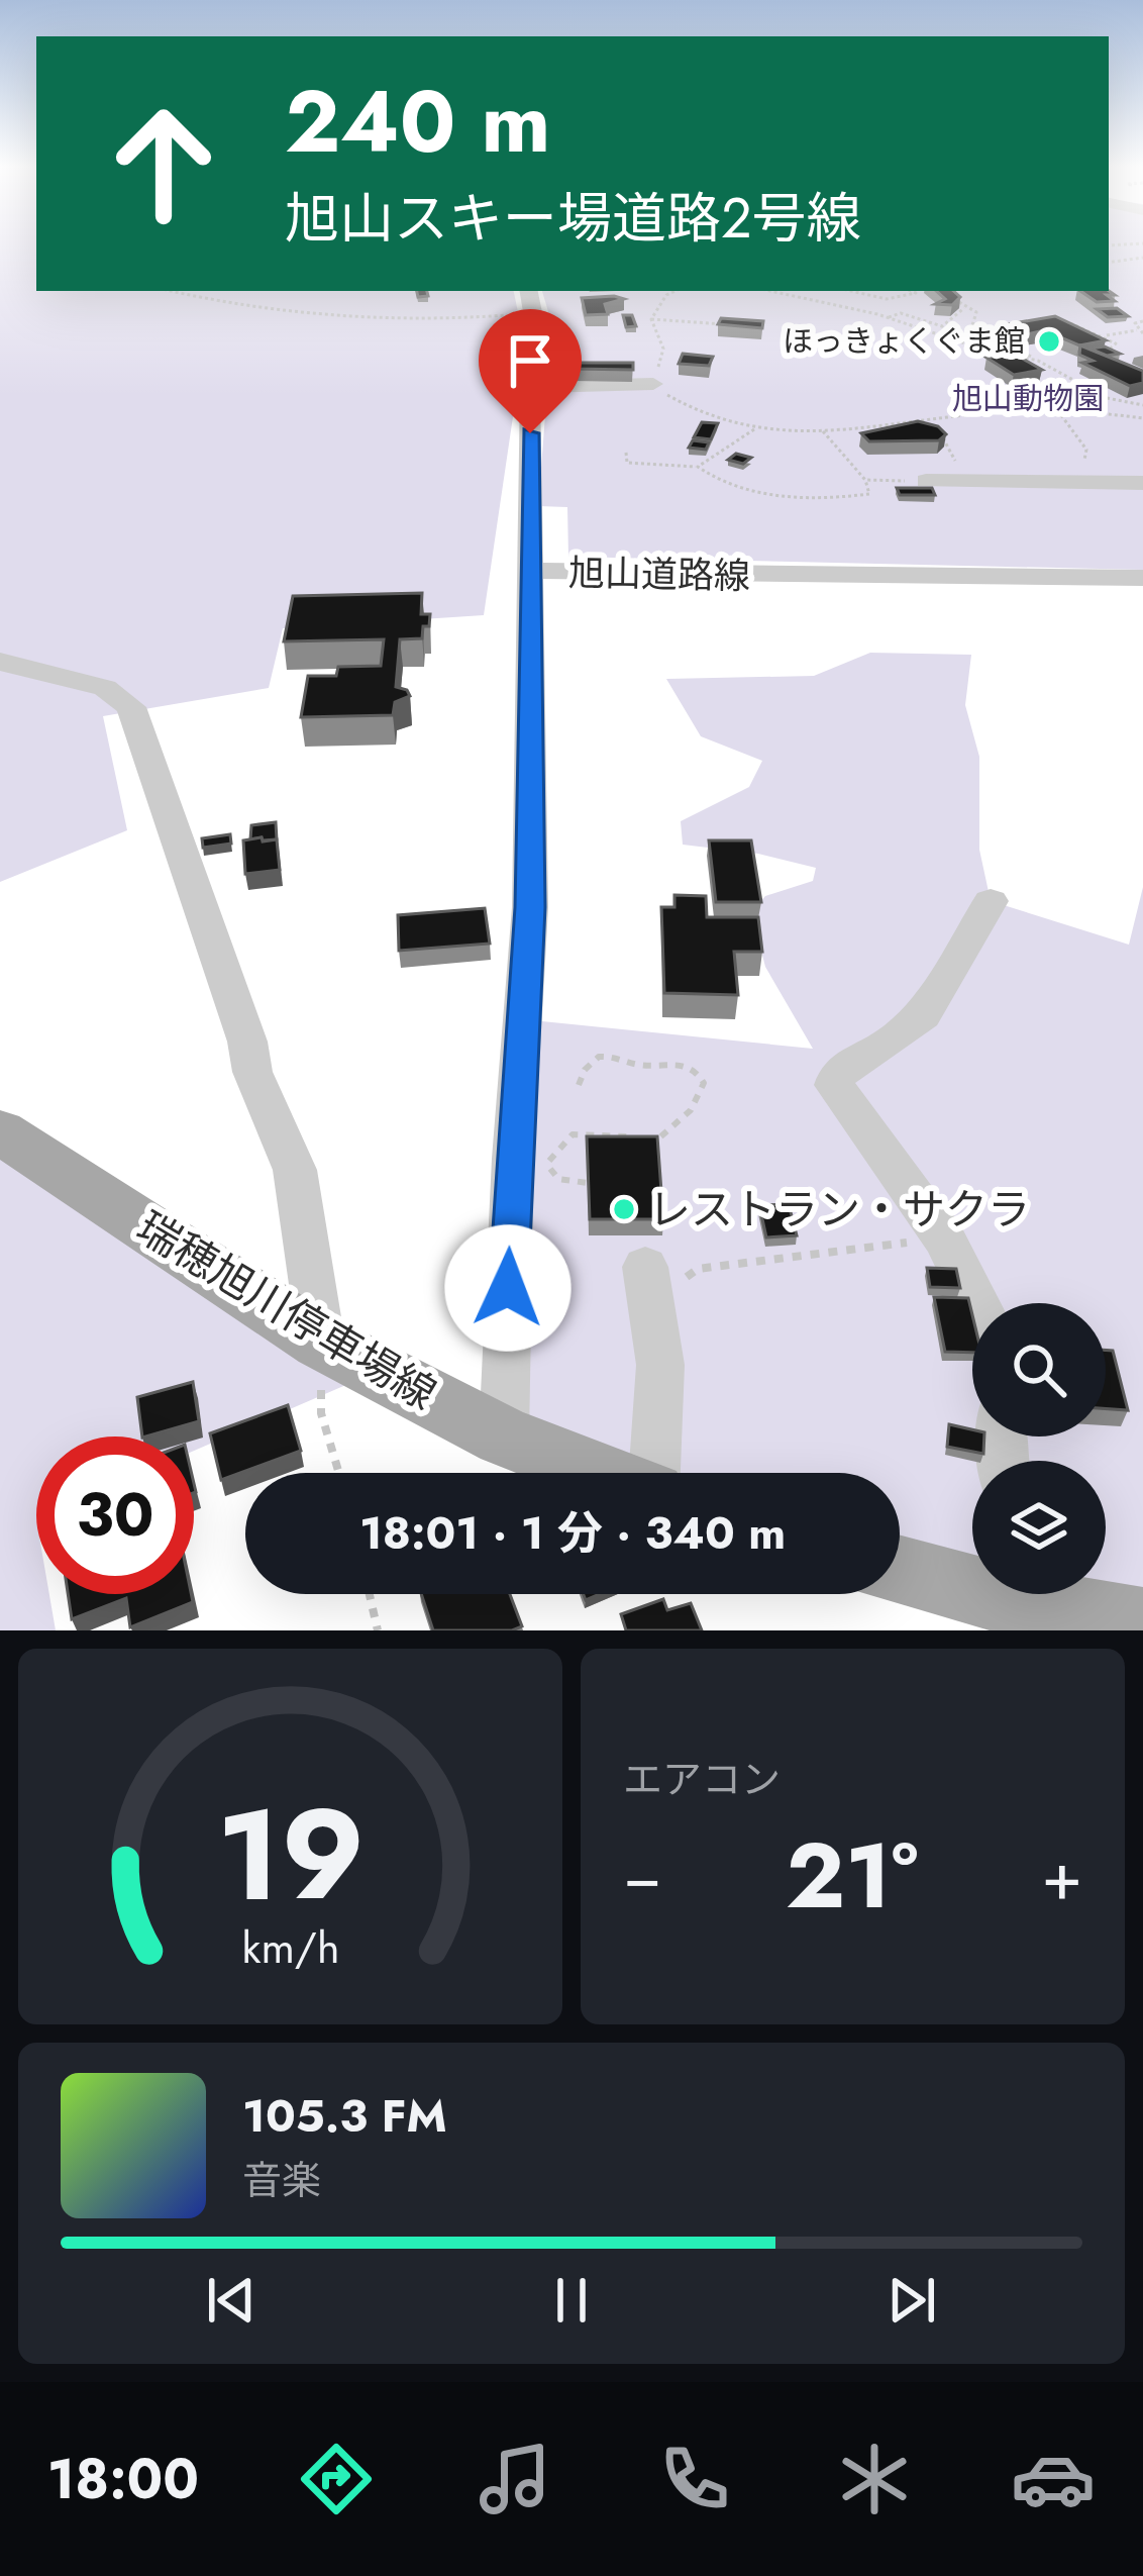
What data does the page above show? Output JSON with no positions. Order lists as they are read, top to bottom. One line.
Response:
{"streets":{"main road":["瑞穂旭川停車場線"],"street":["旭山道路線"]},"crossings":[["旭山道路線","瑞穂旭川停車場線"]],"parks":["旭山動物園"],"places":["ほっきょくぐま館","レストラン・サクラ"],"page":{"turn":["240 m","旭山スキー場道路2号線"],"limit":"30","trip":"18:01 · 1 分 · 340 m","tile":"エアコン","heat":["−","21°","+"],"song":["105.3 FM","音楽"],"tabs":"18:00","gauge":["19","km/h"]}}
